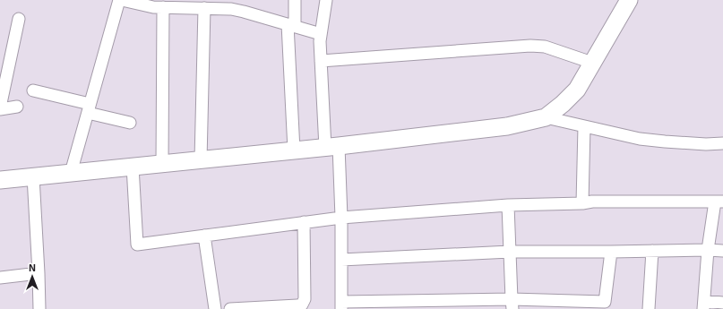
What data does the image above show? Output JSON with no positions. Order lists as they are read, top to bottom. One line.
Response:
{"north":"top"}
